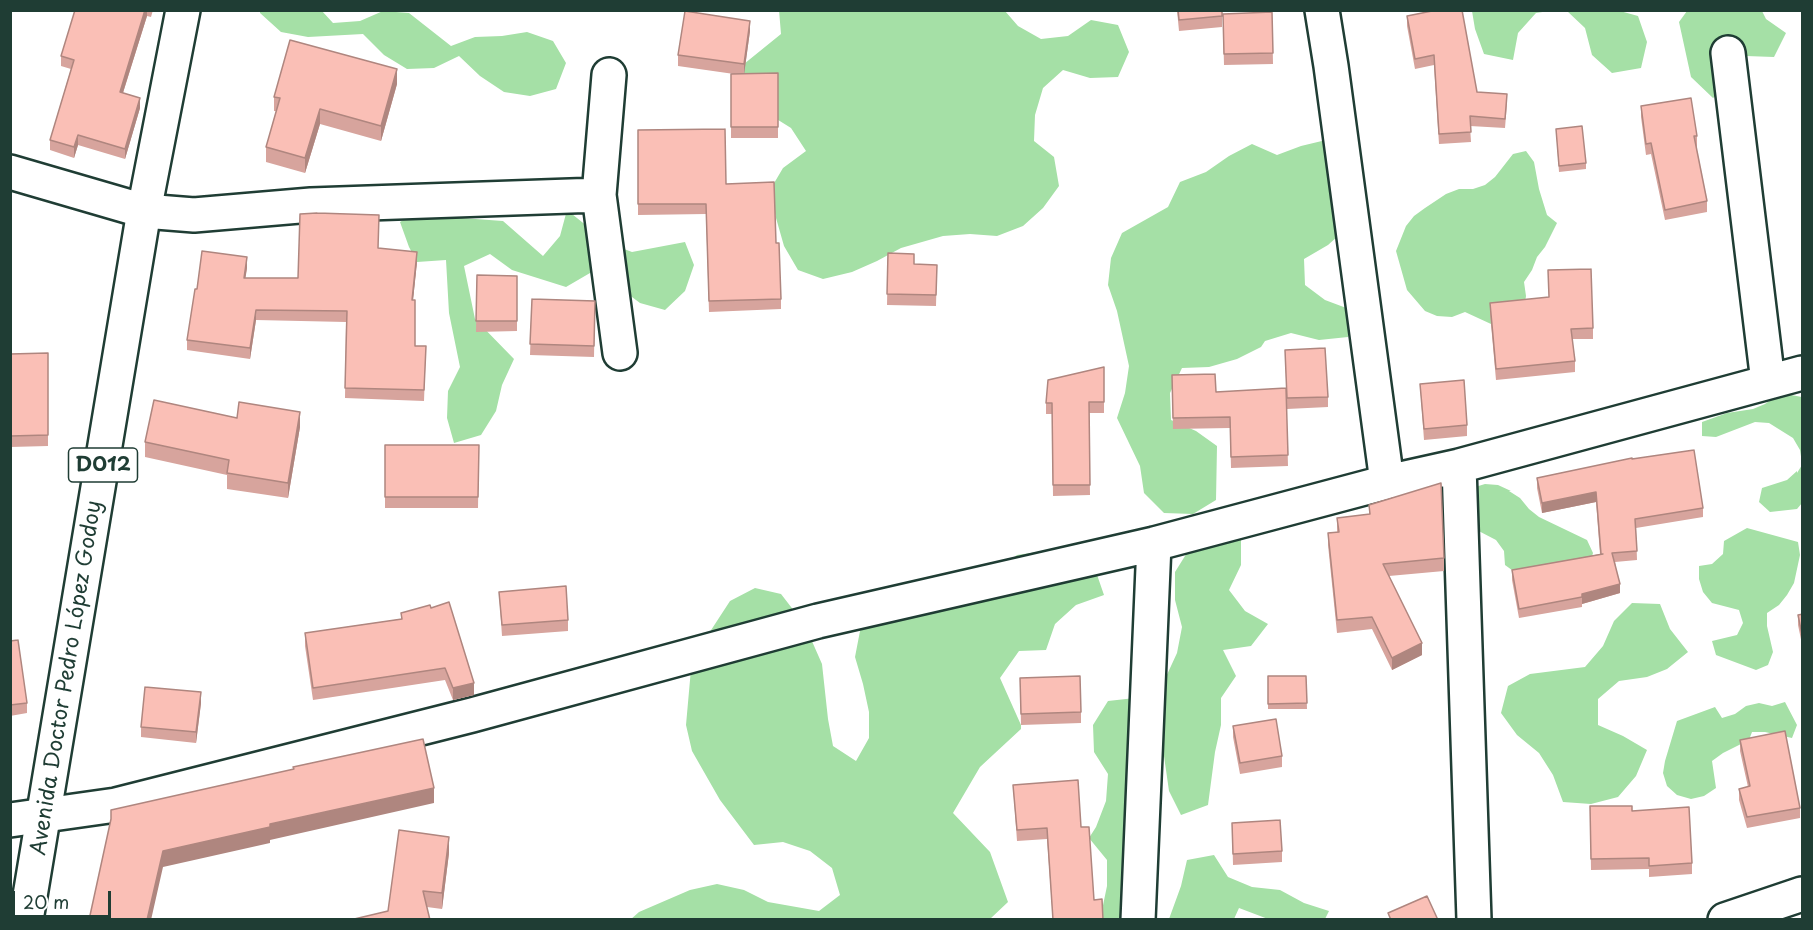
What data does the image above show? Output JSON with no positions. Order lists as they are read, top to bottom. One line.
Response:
{"streets":{"street":["D012","Avenida Doctor Pedro López Godoy"]},"scale_bar":"20 m"}
